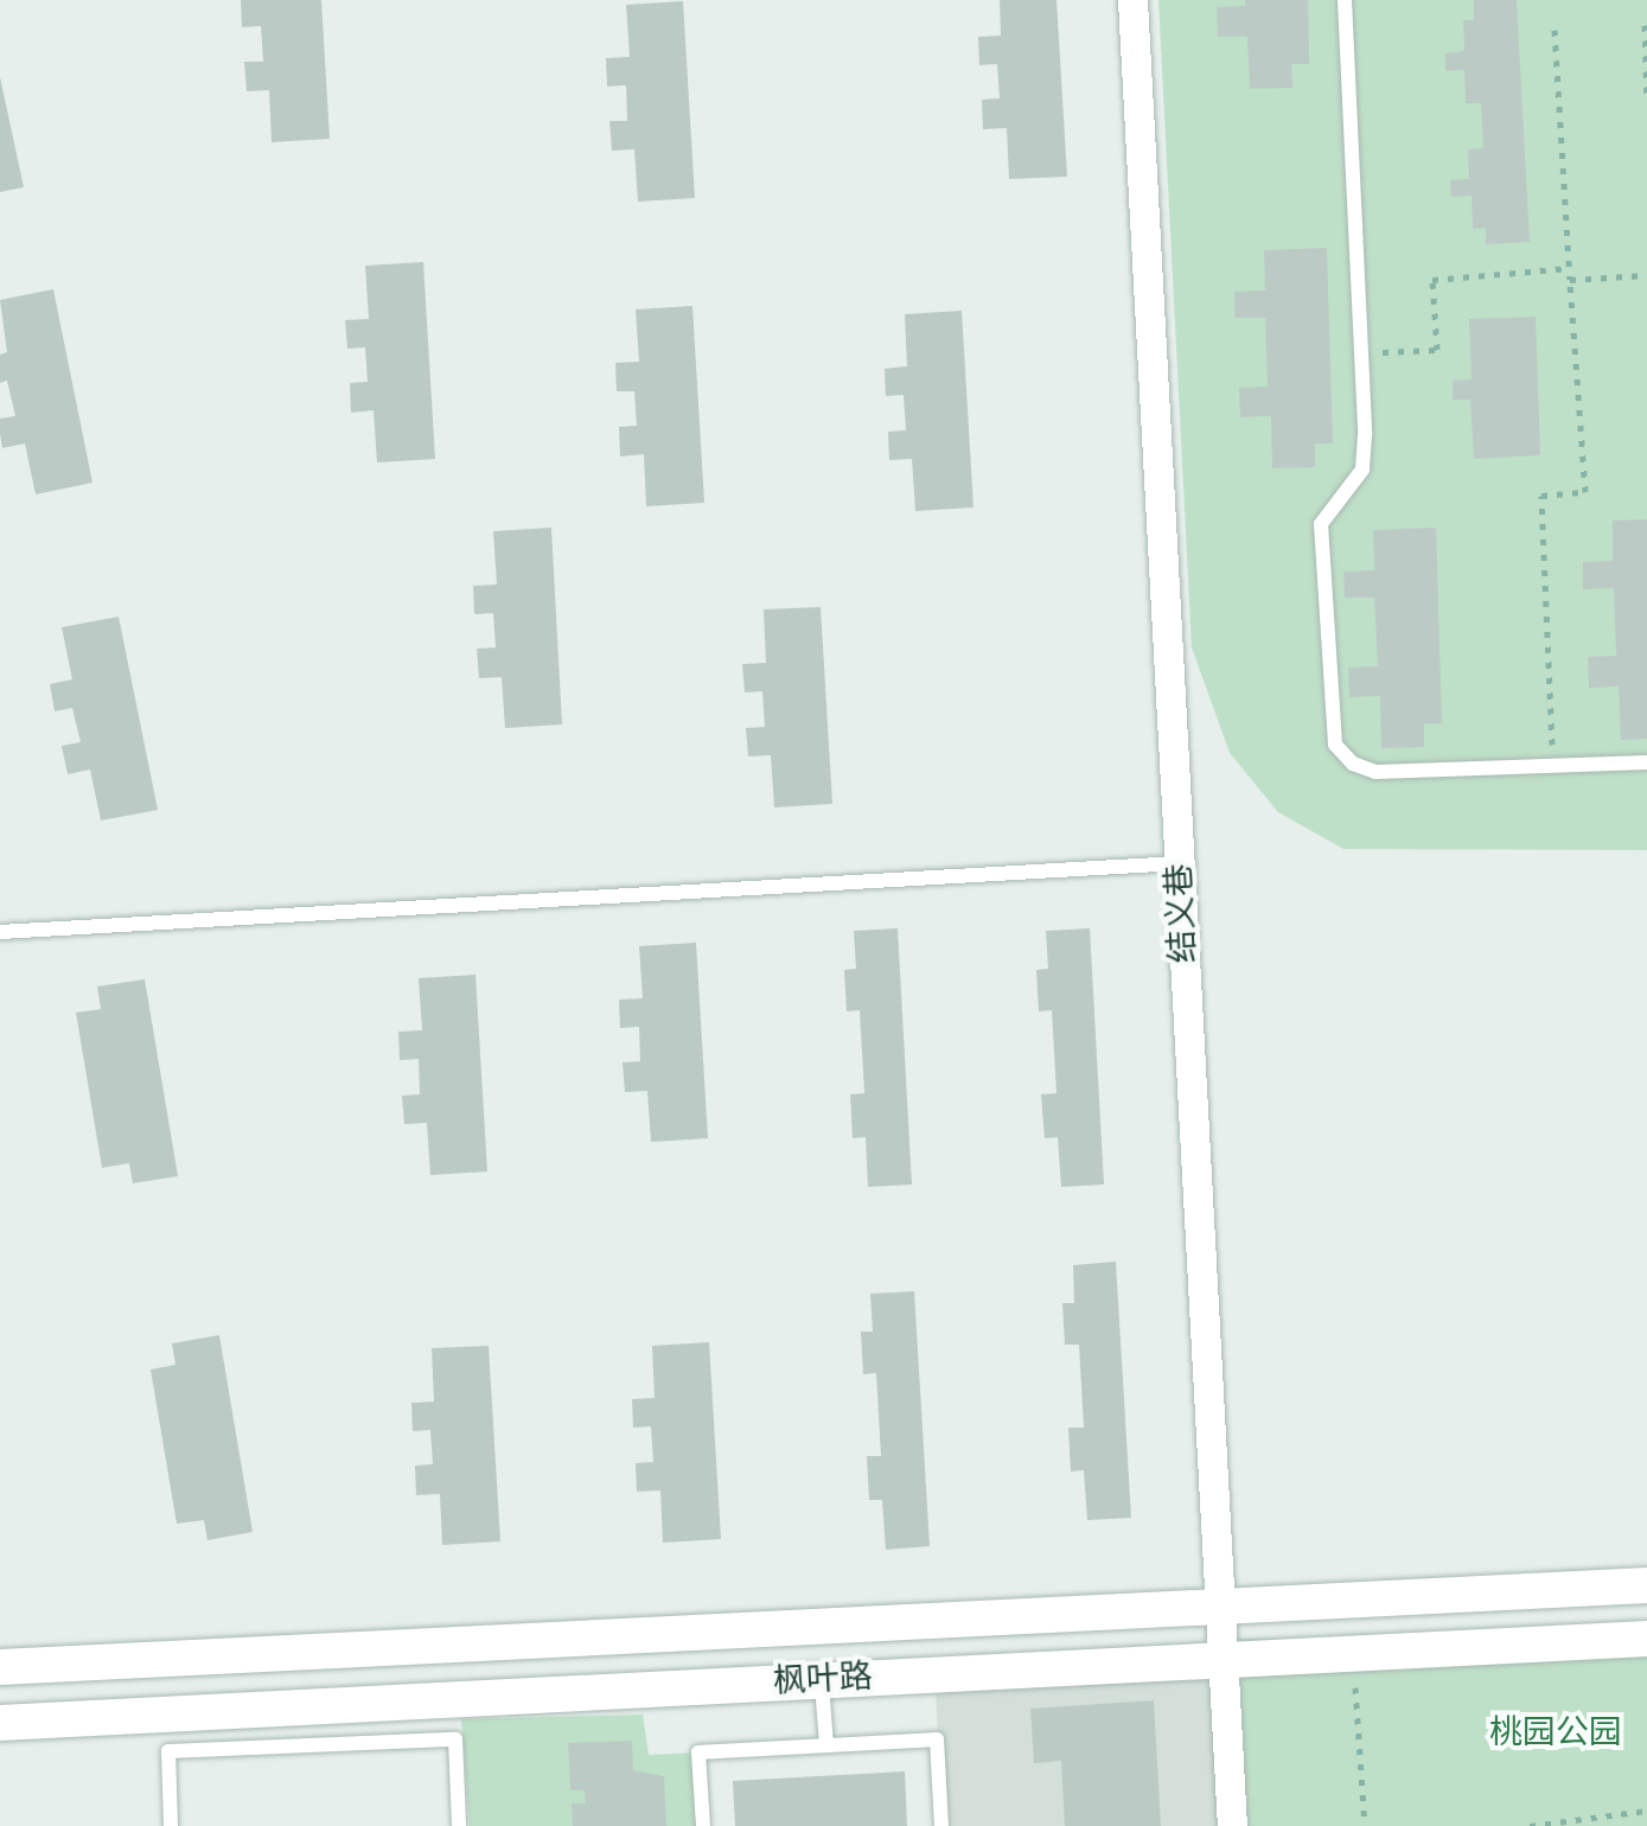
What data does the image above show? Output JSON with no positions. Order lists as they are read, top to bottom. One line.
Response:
{"streets":{"street":["结义巷","枫叶路"]},"crossings":[["结义巷","枫叶路"]],"parks":["桃园公园"]}
